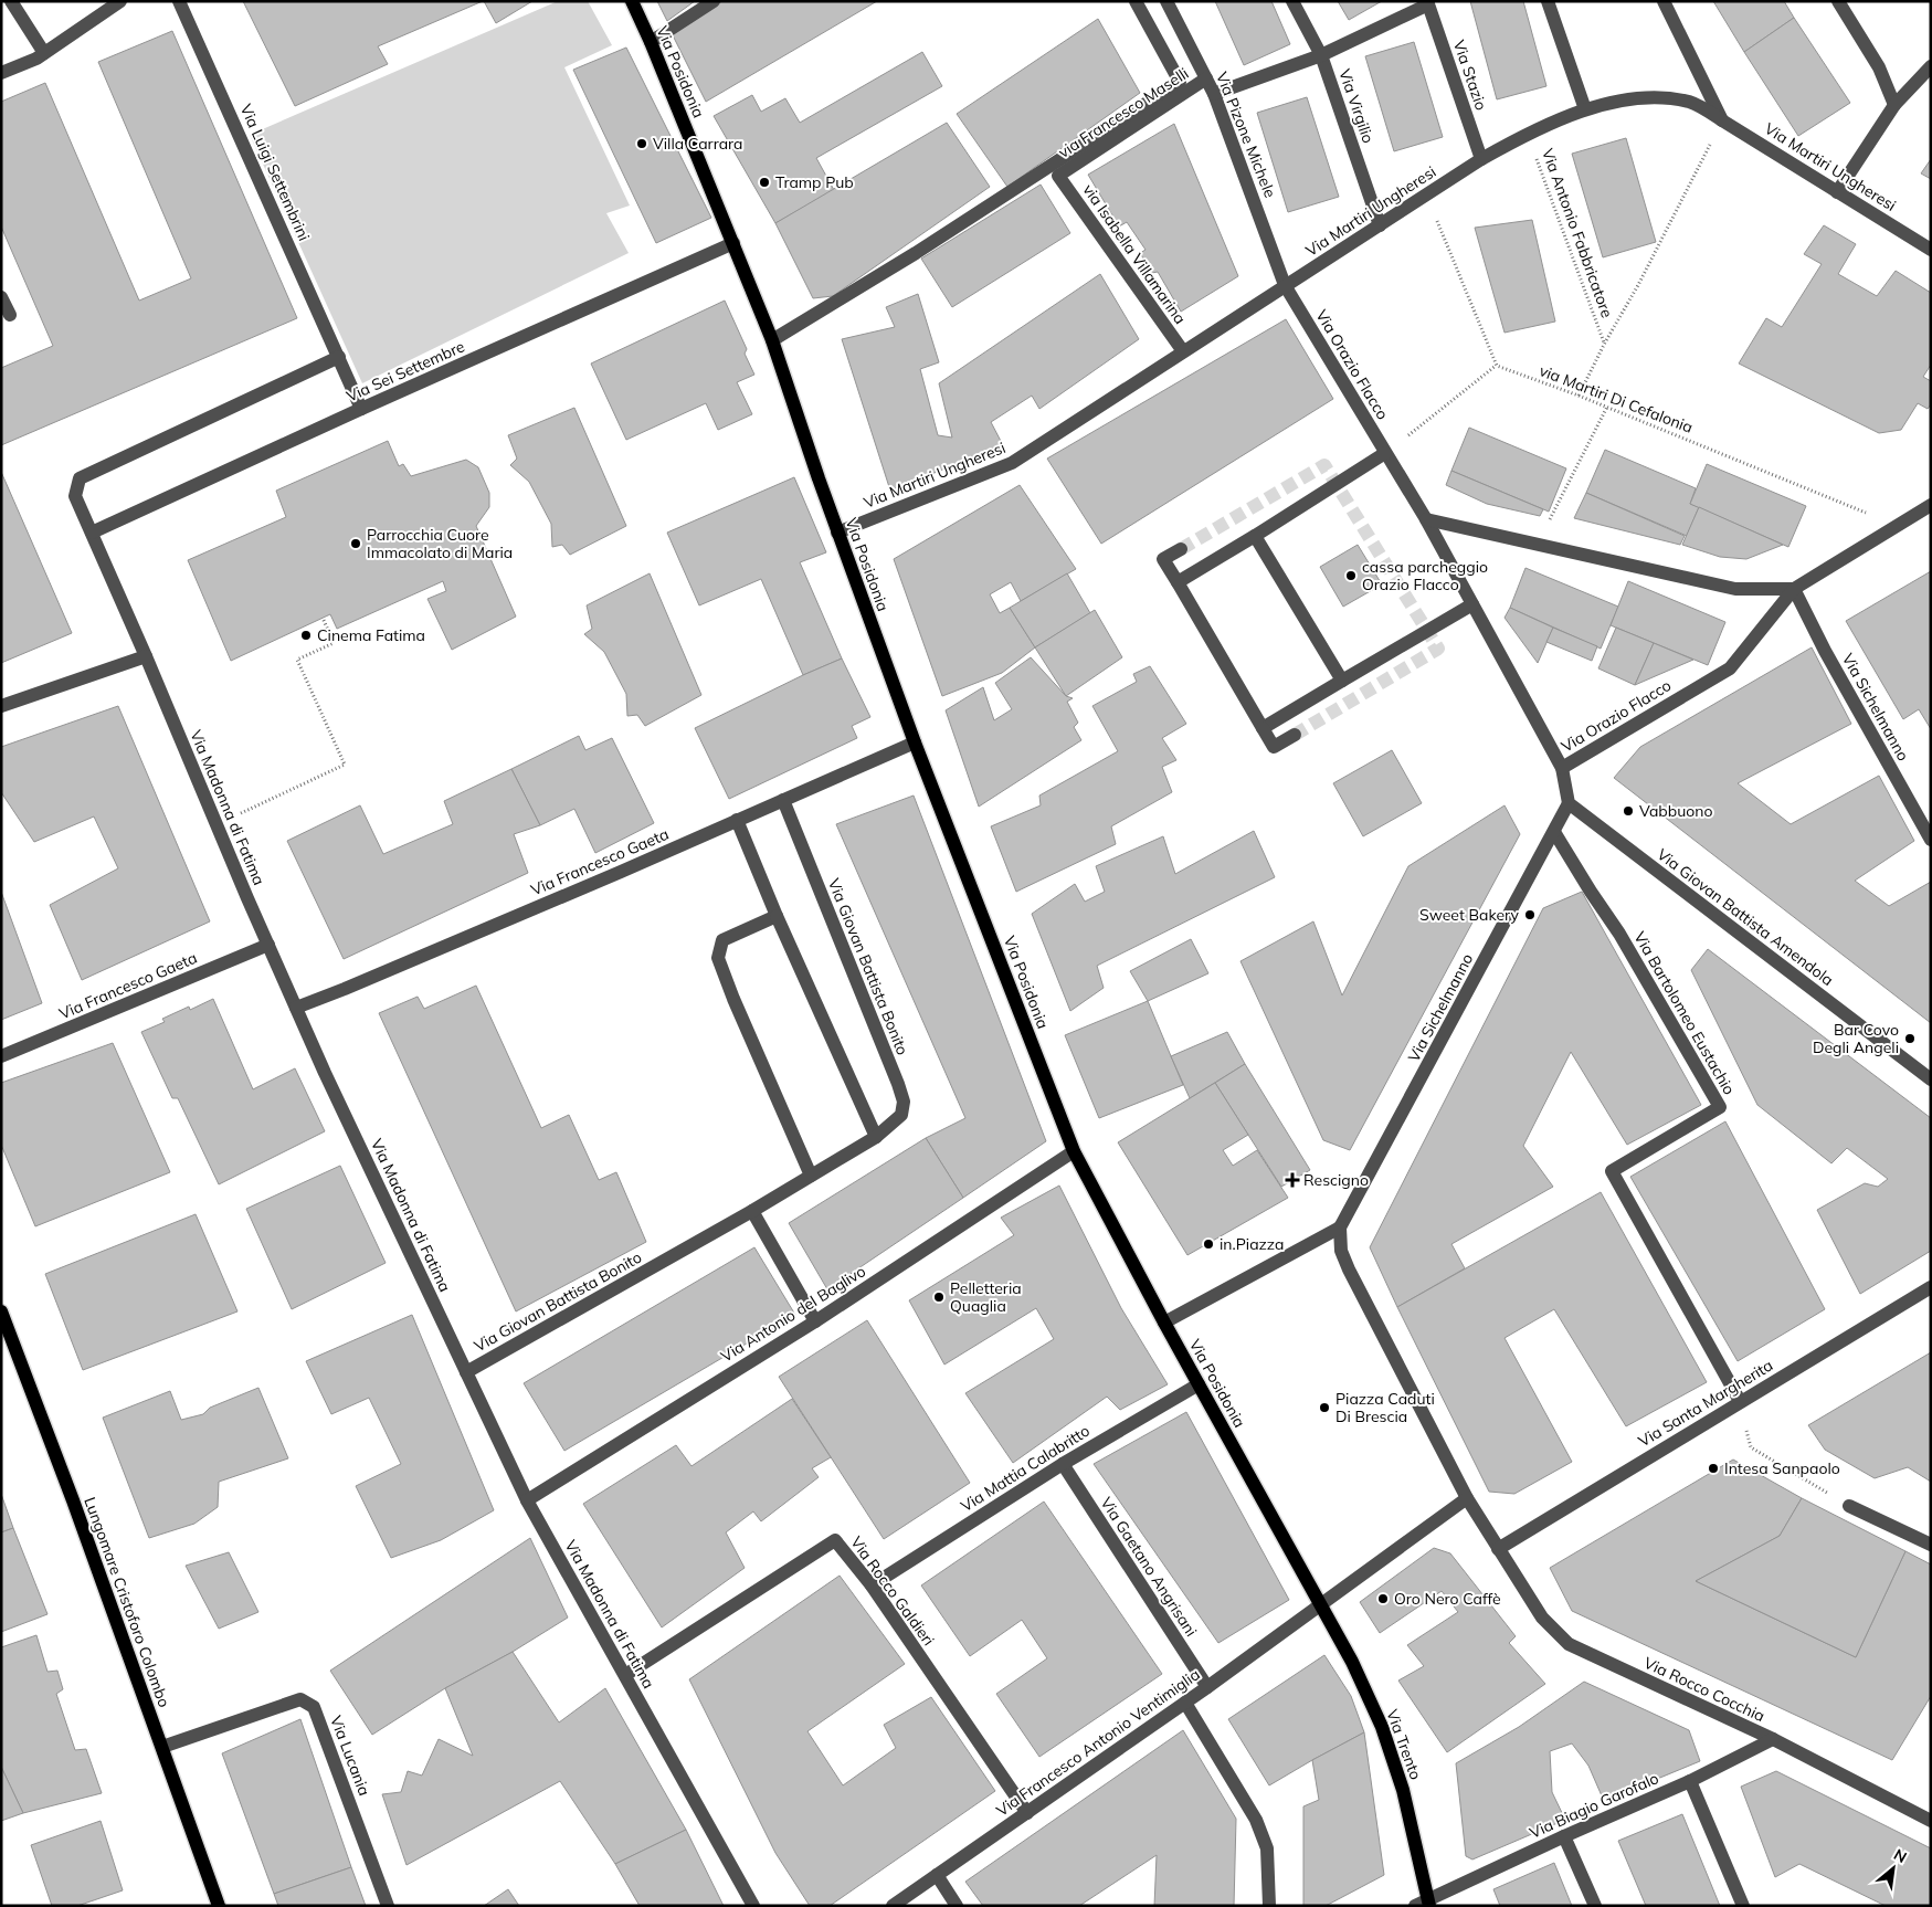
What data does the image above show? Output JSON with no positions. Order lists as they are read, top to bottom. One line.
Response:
{"streets":{"main road":["Via Posidonia","Lungomare Cristoforo Colombo","Via Trento"],"street":["Via Stazio","Via Virgilio","via Francesco Maselli","Via Pizone Michele","Via Martiri Ungheresi","Via Luigi Settembrini","via Isabella Villamarina","Via Orazio Flacco","Via Sei Settembre","Via Sichelmanno","Via Madonna di Fatima","Via Francesco Gaeta","Via Giovan Battista Amendola","Via Giovan Battista Bonito","Via Bartolomeo Eustachio","Via Antonio del Baglivo","Via Santa Margherita","Via Mattia Calabritto","Via Gaetano Angrisani","Via Rocco Galdieri","Via Rocco Cocchia","Via Francesco Antonio Ventimiglia","Via Lucania","Via Biagio Garofalo"],"path":["Via Antonio Fabbricatore","via Martiri Di Cefalonia"]},"crossings":[["Via Posidonia","Via Martiri Ungheresi"],["Via Posidonia","Via Sei Settembre"],["Via Posidonia","Via Francesco Gaeta"],["Via Posidonia","Via Antonio del Baglivo"],["Via Posidonia","Via Mattia Calabritto"],["Via Posidonia","Via Francesco Antonio Ventimiglia"],["Via Posidonia","Via Trento"],["Via Stazio","Via Martiri Ungheresi"],["Via Virgilio","Via Martiri Ungheresi"],["via Francesco Maselli","Via Pizone Michele"],["via Francesco Maselli","via Isabella Villamarina"],["Via Pizone Michele","Via Martiri Ungheresi"],["Via Pizone Michele","Via Orazio Flacco"],["Via Martiri Ungheresi","Via Antonio Fabbricatore"],["Via Martiri Ungheresi","via Isabella Villamarina"],["Via Martiri Ungheresi","Via Orazio Flacco"],["Via Luigi Settembrini","Via Sei Settembre"],["Via Orazio Flacco","via Martiri Di Cefalonia"],["Via Orazio Flacco","Via Sichelmanno"],["Via Sichelmanno","Via Giovan Battista Amendola"],["Via Sichelmanno","Via Bartolomeo Eustachio"],["Via Sichelmanno","Via Rocco Cocchia"],["Via Madonna di Fatima","Via Francesco Gaeta"],["Via Madonna di Fatima","Via Giovan Battista Bonito"],["Via Madonna di Fatima","Via Antonio del Baglivo"],["Via Madonna di Fatima","Via Rocco Galdieri"],["Via Francesco Gaeta","Via Giovan Battista Bonito"],["Via Bartolomeo Eustachio","Via Santa Margherita"],["Via Santa Margherita","Via Rocco Cocchia"],["Via Mattia Calabritto","Via Gaetano Angrisani"],["Via Mattia Calabritto","Via Rocco Galdieri"],["Via Gaetano Angrisani","Via Francesco Antonio Ventimiglia"],["Via Rocco Galdieri","Via Francesco Antonio Ventimiglia"],["Lungomare Cristoforo Colombo","Via Lucania"],["Via Rocco Cocchia","Via Francesco Antonio Ventimiglia"],["Via Rocco Cocchia","Via Biagio Garofalo"],["Via Francesco Antonio Ventimiglia","Via Trento"],["Via Trento","Via Biagio Garofalo"]],"places":{"other":["Villa Carrara","Tramp Pub","Parrocchia Cuore Immacolato di Maria","cassa parcheggio Orazio Flacco","Cinema Fatima","Vabbuono","Sweet Bakery","Bar Covo Degli Angeli","in.Piazza","Pelletteria Quaglia","Piazza Caduti Di Brescia","Intesa Sanpaolo","Oro Nero Caffè"],"health":["Rescigno"]},"north":"top right"}
